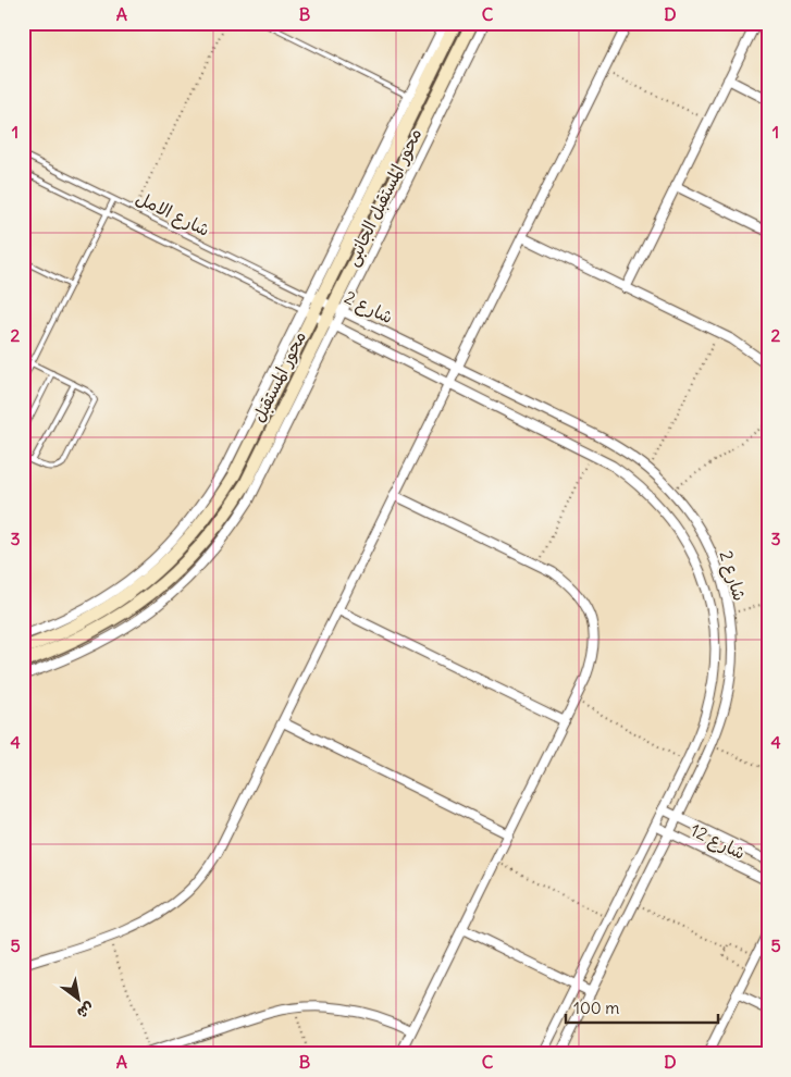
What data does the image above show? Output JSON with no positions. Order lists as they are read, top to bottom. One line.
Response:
{"streets":{"street":["محور المستقبل الجانبى","شارع 2","محور المستقبل","شارع 12"],"lane":["شارع الامل"]},"crossings":[["محور المستقبل الجانبى","شارع 2"],["محور المستقبل الجانبى","محور المستقبل"],["شارع الامل","شارع 2"],["شارع الامل","محور المستقبل"],["شارع 2","محور المستقبل"],["شارع 2","شارع 12"]],"scale_bar":"100 m","north":"bottom right","grid":{"columns":["A","B","C","D"],"rows":["1","2","3","4","5"]}}
